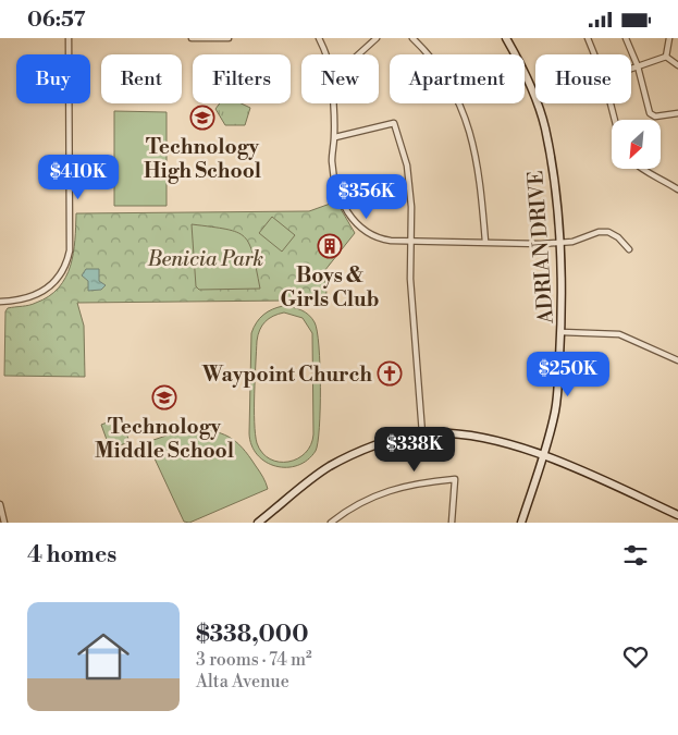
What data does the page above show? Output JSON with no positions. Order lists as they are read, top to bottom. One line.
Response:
{"streets":{"street":["ADRIAN DRIVE"]},"parks":["Benicia Park"],"places":{"school or university":["Technology High School","Technology Middle School"],"building":["Boys & Girls Club"],"church":["Waypoint Church"]},"north":"bottom left","page":{"status":"06:57","chip":["Buy","Rent","Filters","New","Apartment","House"],"price":["$410K","$356K","$250K","$338K"],"heading":"4 homes","list":[{"name":"$338,000","note":"3 rooms · 74 m² · Alta Avenue"}]}}
